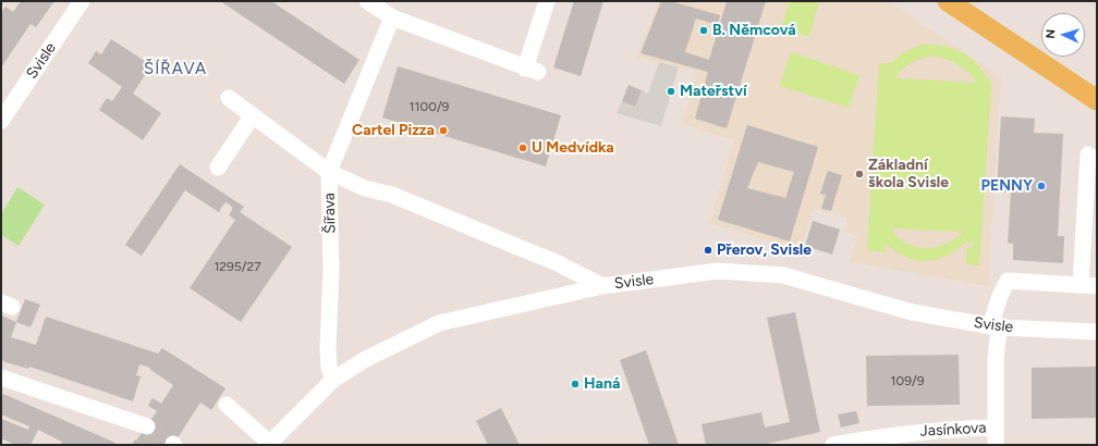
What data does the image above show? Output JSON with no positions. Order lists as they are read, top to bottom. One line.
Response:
{"streets":{"street":["Svisle","Šířava","Jasínkova"]},"crossings":[["Svisle","Šířava"]],"districts":["ŠÍŘAVA"],"places":["B. Němcová","Mateřství","Cartel Pizza","U Medvídka","Základní škola Svisle","PENNY","Přerov, Svisle","Haná"],"house_numbers":["1100/9","1295/27","109/9"],"north":"left"}
